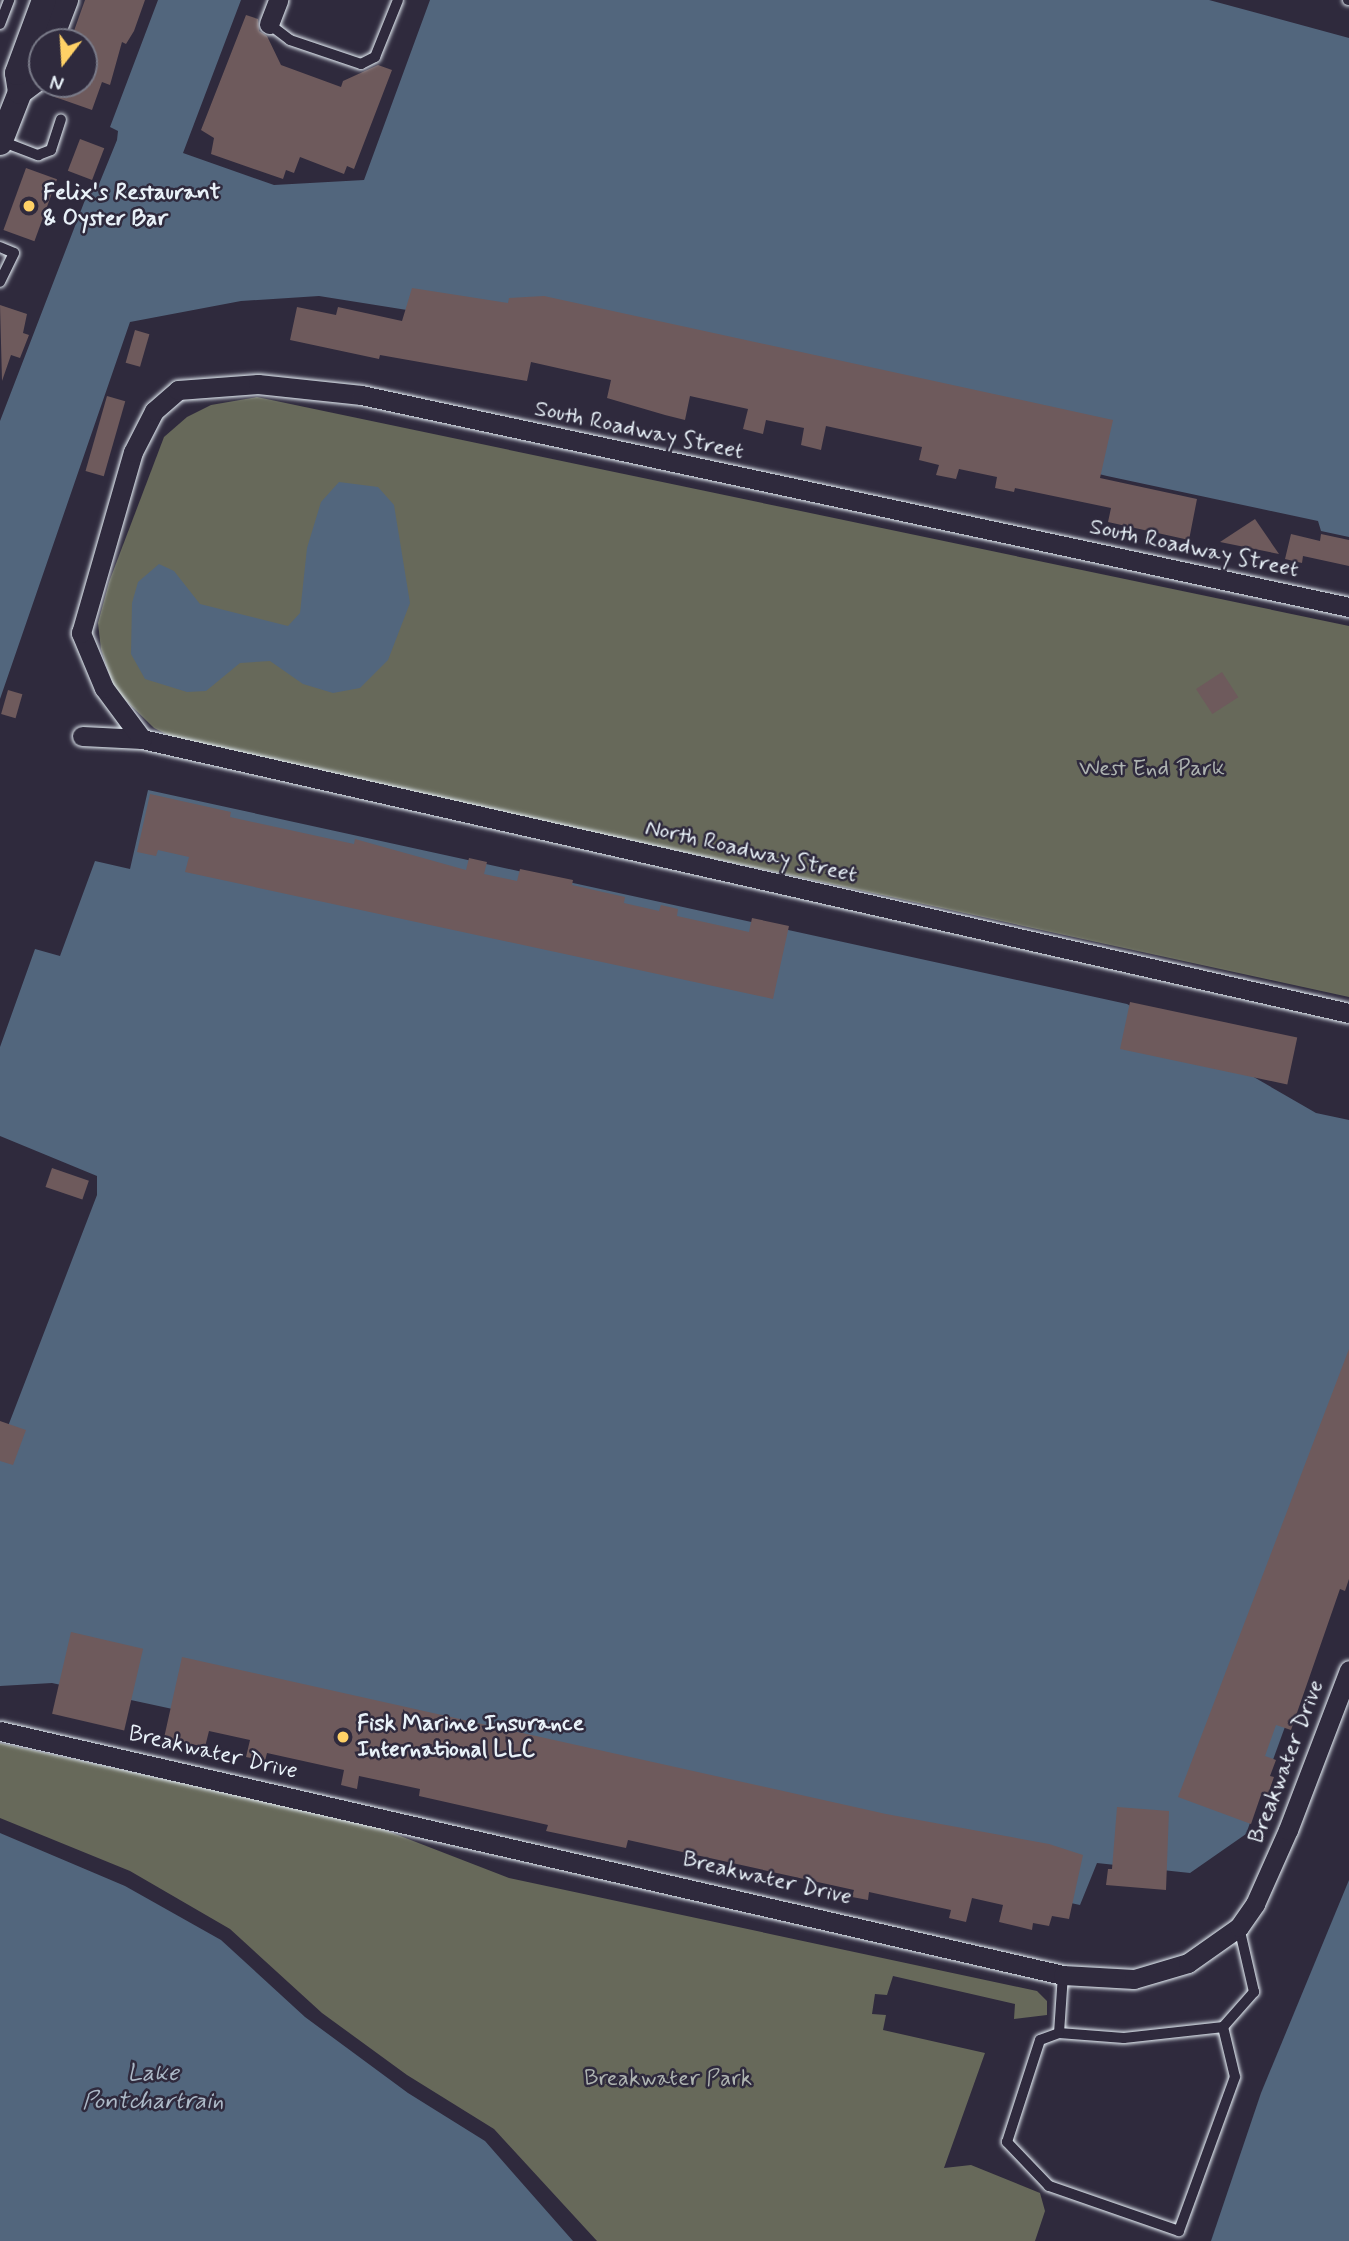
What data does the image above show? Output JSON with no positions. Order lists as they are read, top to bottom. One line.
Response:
{"streets":{"street":["South Roadway Street","North Roadway Street","Breakwater Drive"]},"crossings":[["South Roadway Street","North Roadway Street"]],"water":["Lake Pontchartrain"],"parks":["West End Park","Breakwater Park"],"places":["Felix's Restaurant & Oyster Bar","Fisk Marine Insurance International LLC"],"north":"bottom"}
